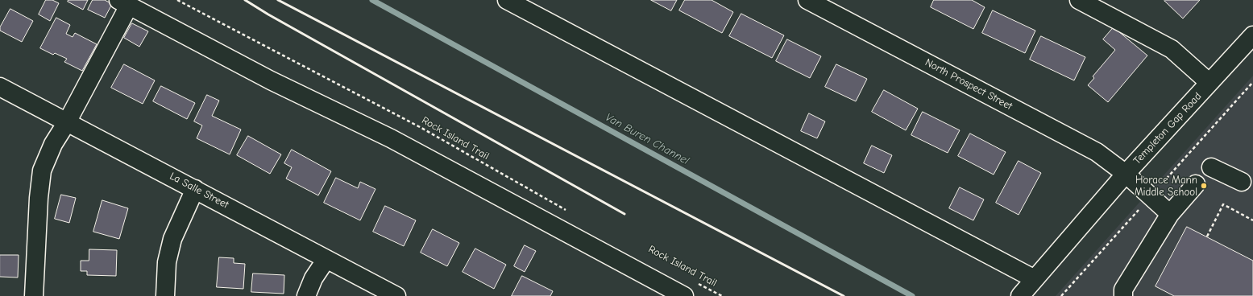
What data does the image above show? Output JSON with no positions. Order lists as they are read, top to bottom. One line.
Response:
{"streets":{"street":["North Prospect Street","Templeton Gap Road","La Salle Street"],"path":["Rock Island Trail"]},"crossings":[["North Prospect Street","Templeton Gap Road"]],"water":["Van Buren Channel"],"places":["Horace Mann Middle School"]}
